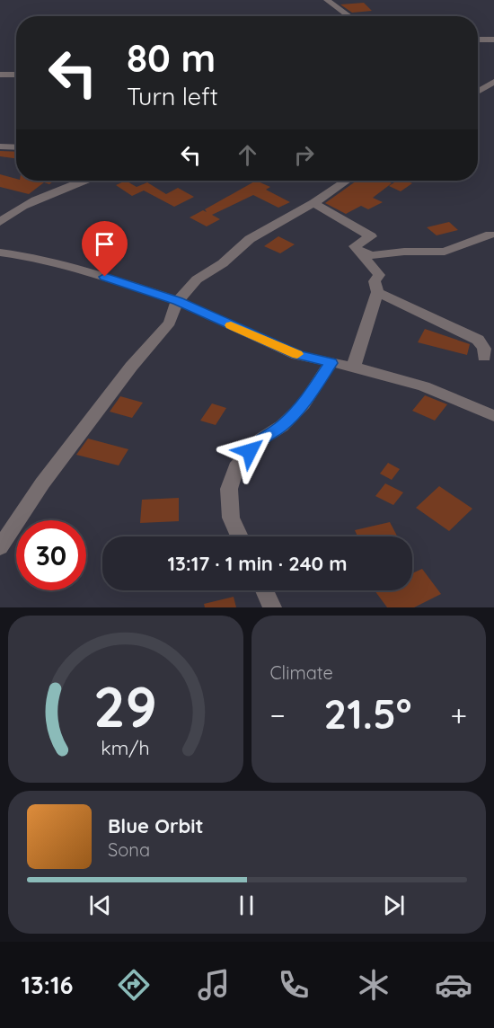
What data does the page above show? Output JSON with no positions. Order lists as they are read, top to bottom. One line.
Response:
{"page":{"turn":["80 m","Turn left"],"limit":"30","trip":"13:17 · 1 min · 240 m","tile":"Climate","heat":["−","21.5°","+"],"song":["Blue Orbit","Sona"],"tabs":"13:16","gauge":["29","km/h"]}}
